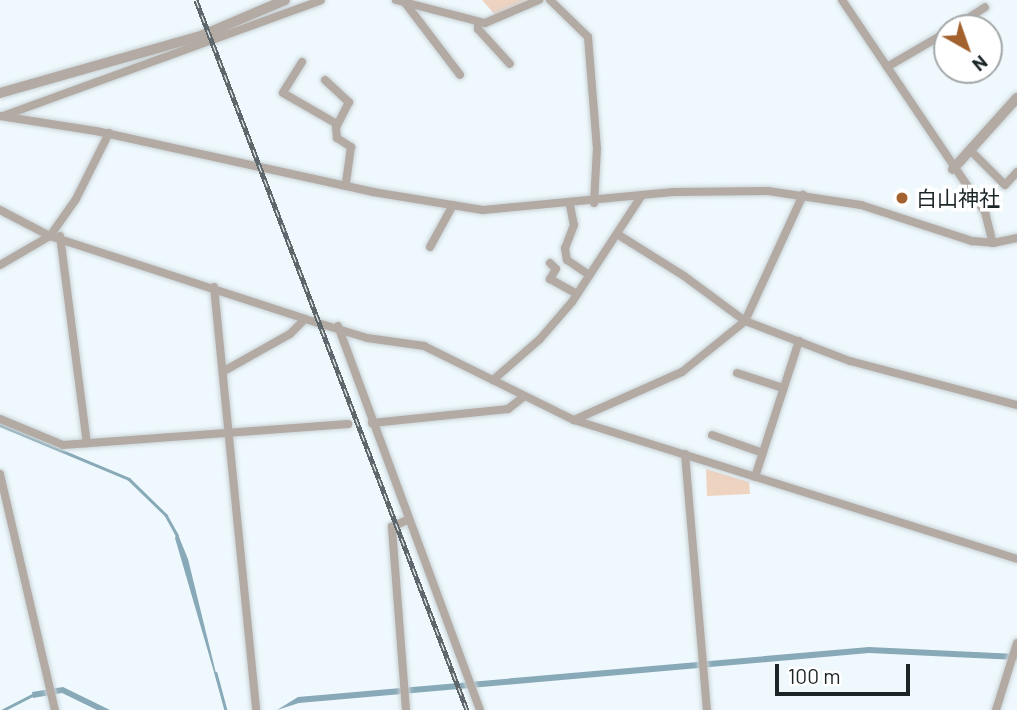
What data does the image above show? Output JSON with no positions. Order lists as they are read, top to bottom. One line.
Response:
{"places":["白山神社"],"scale_bar":"100 m","north":"bottom right"}
